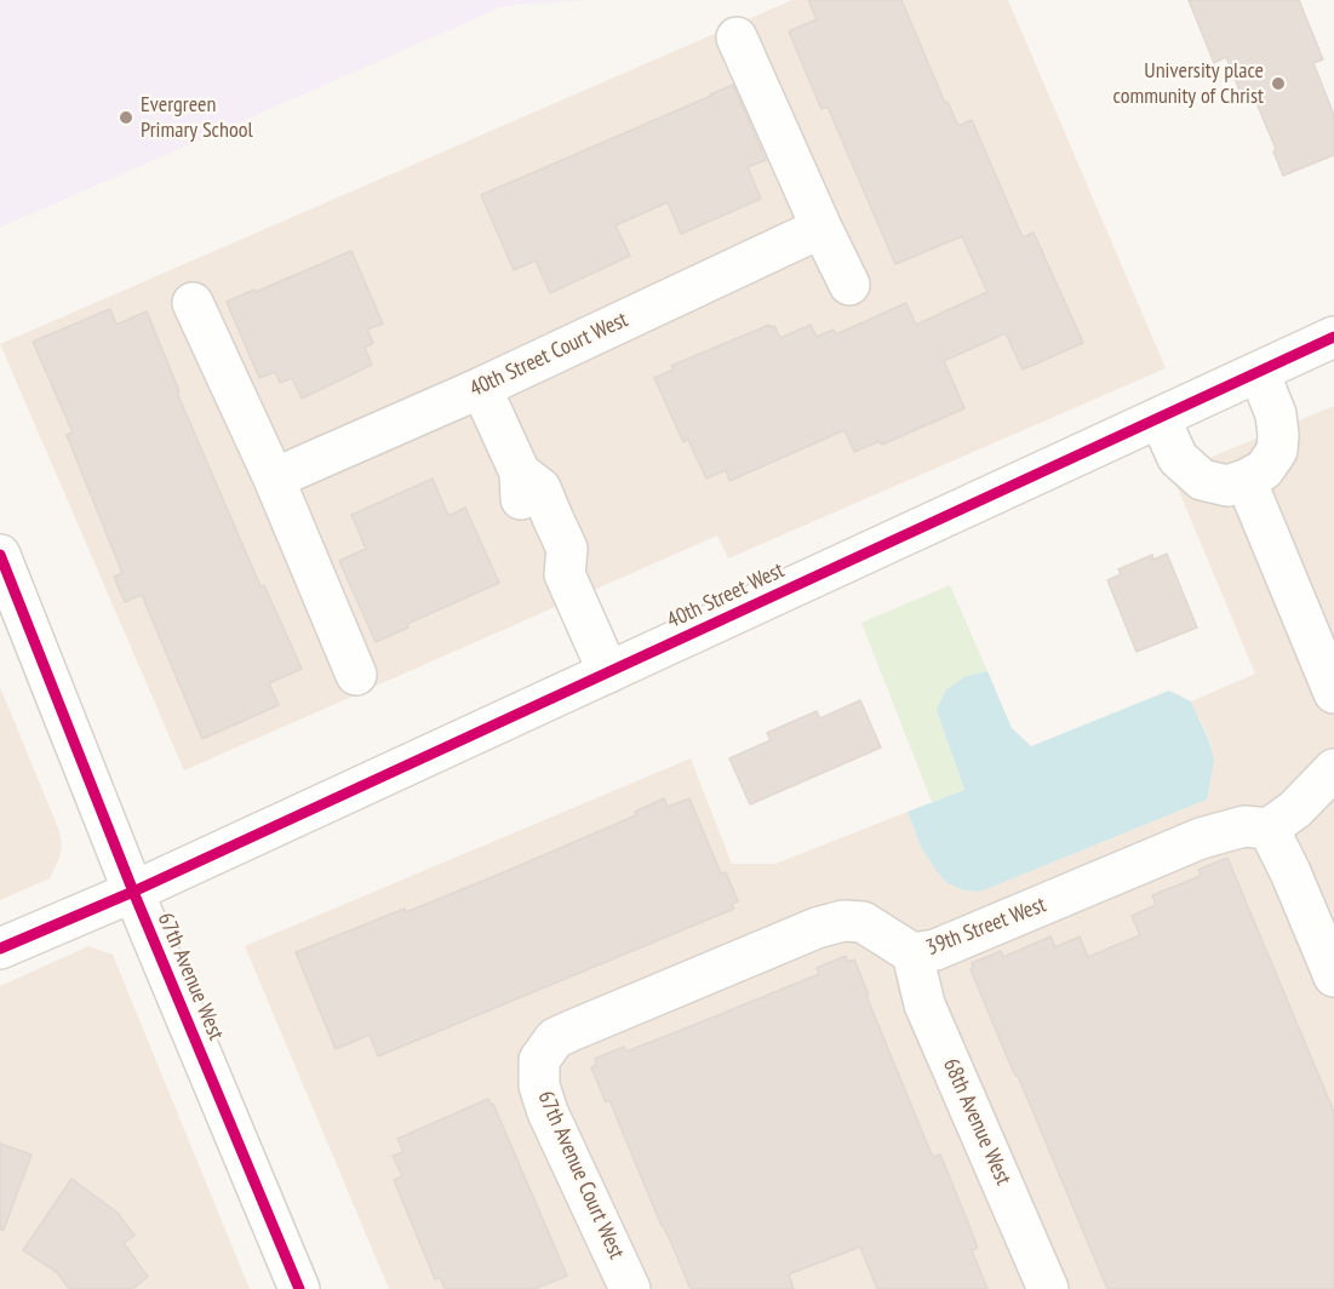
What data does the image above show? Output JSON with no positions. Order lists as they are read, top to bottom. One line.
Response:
{"streets":{"street":["40th Street Court West","40th Street West","39th Street West","67th Avenue West","68th Avenue West","67th Avenue Court West"]},"crossings":[["40th Street West","67th Avenue West"],["39th Street West","68th Avenue West"],["39th Street West","67th Avenue Court West"]],"places":["University place community of Christ","Evergreen Primary School"]}
